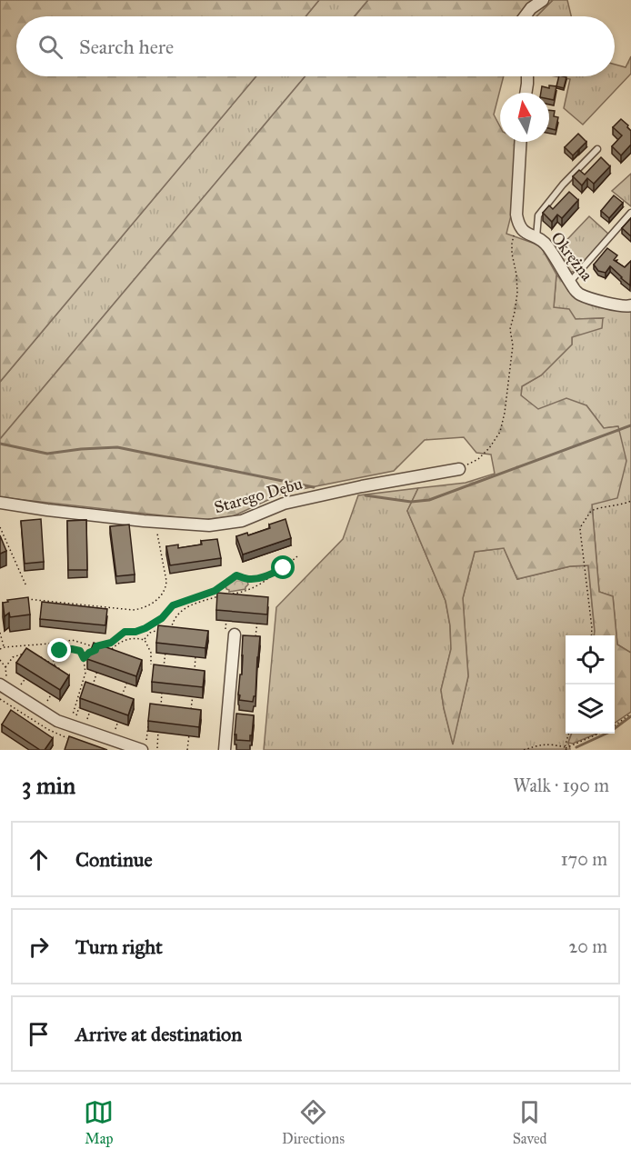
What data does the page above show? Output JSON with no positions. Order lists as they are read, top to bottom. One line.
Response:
{"streets":{"street":["Okrężna","Starego Dębu"]},"north":"top","page":{"search":"Search here","heading":["3 min","Walk · 190 m"],"list":[["Continue","170 m"],["Turn right","20 m"],"Arrive at destination"],"nav":["Map","Directions","Saved"]}}
